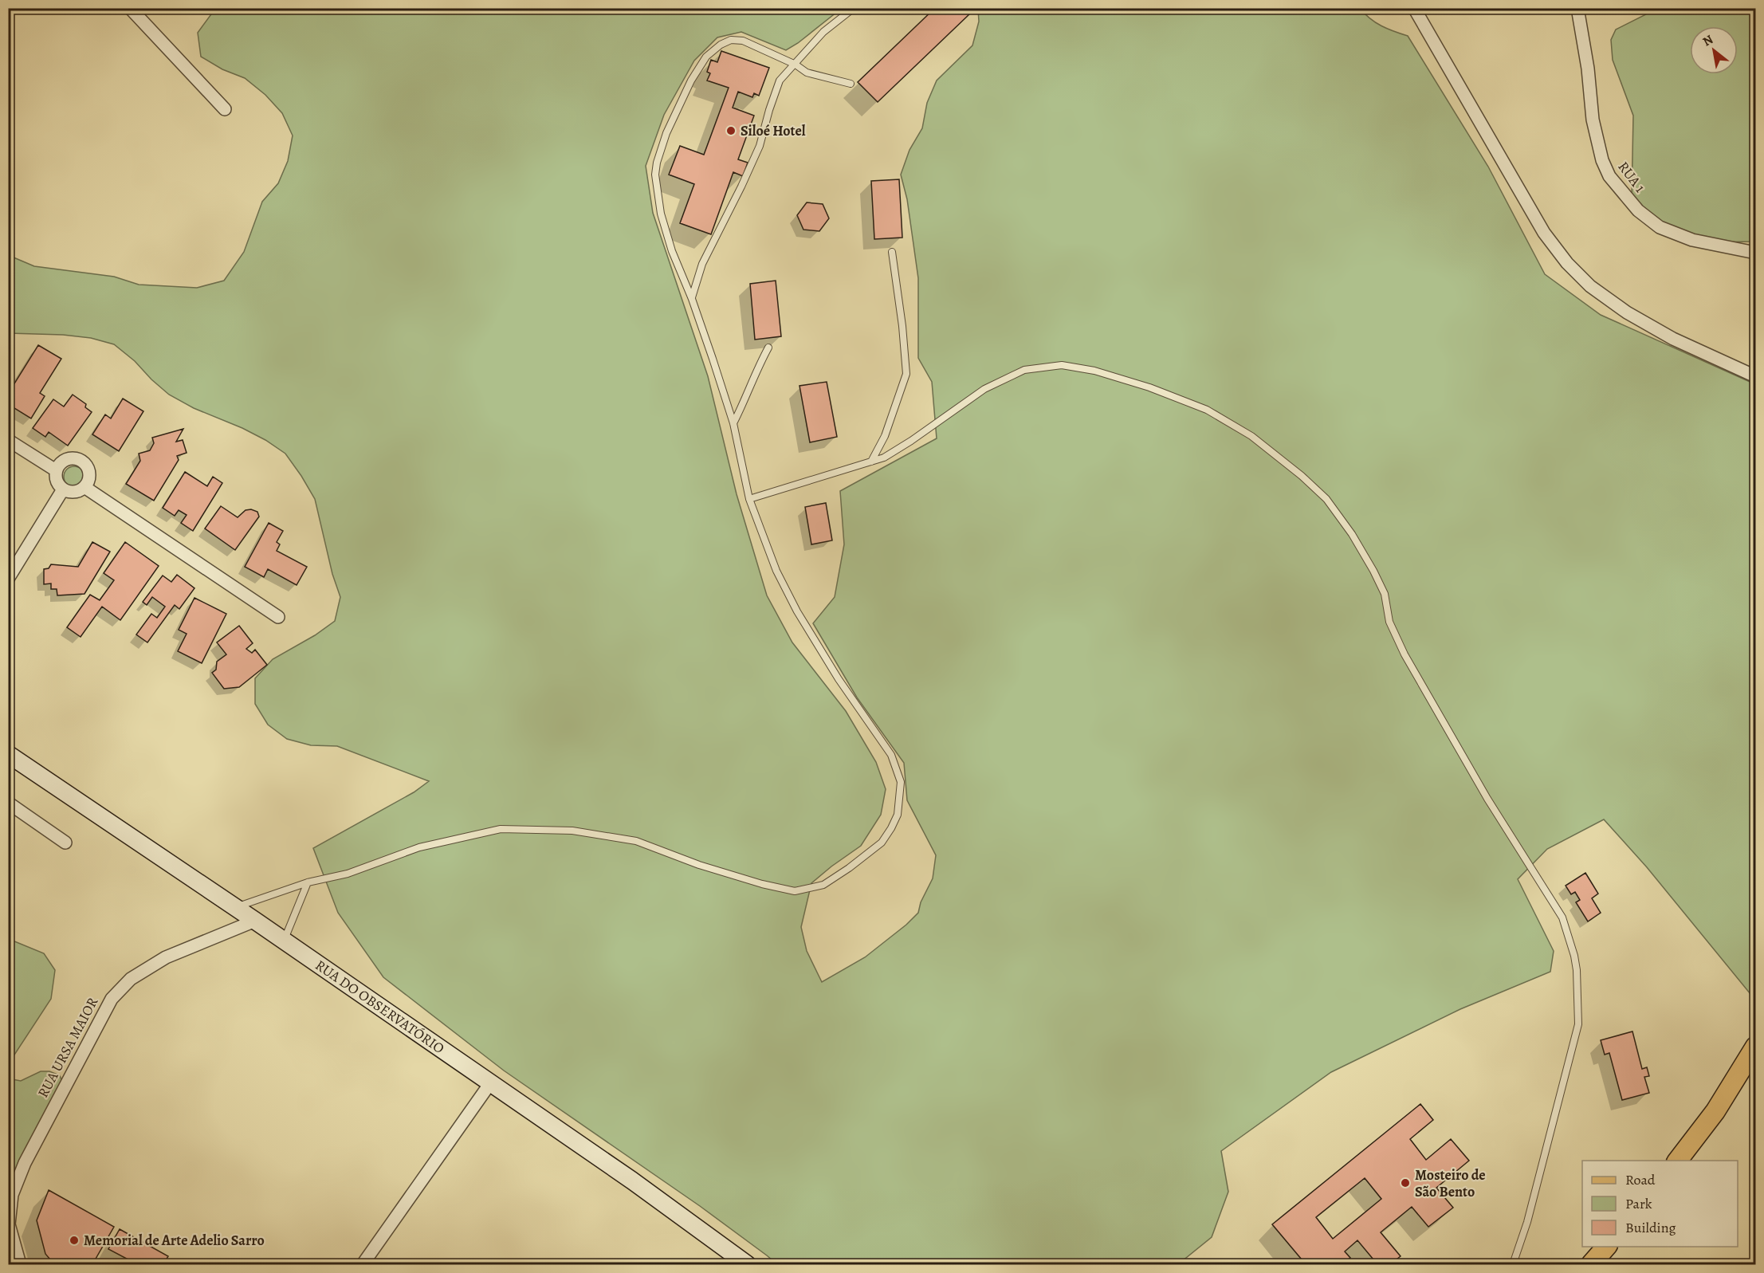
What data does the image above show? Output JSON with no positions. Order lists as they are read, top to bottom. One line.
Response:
{"streets":{"street":["RUA 1","RUA DO OBSERVATÓRIO","RUA URSA MAIOR"]},"crossings":[["RUA DO OBSERVATÓRIO","RUA URSA MAIOR"]],"places":["Siloé Hotel","Mosteiro de São Bento","Memorial de Arte Adelio Sarro"],"legend":["Road","Park","Building"],"north":"top left"}
